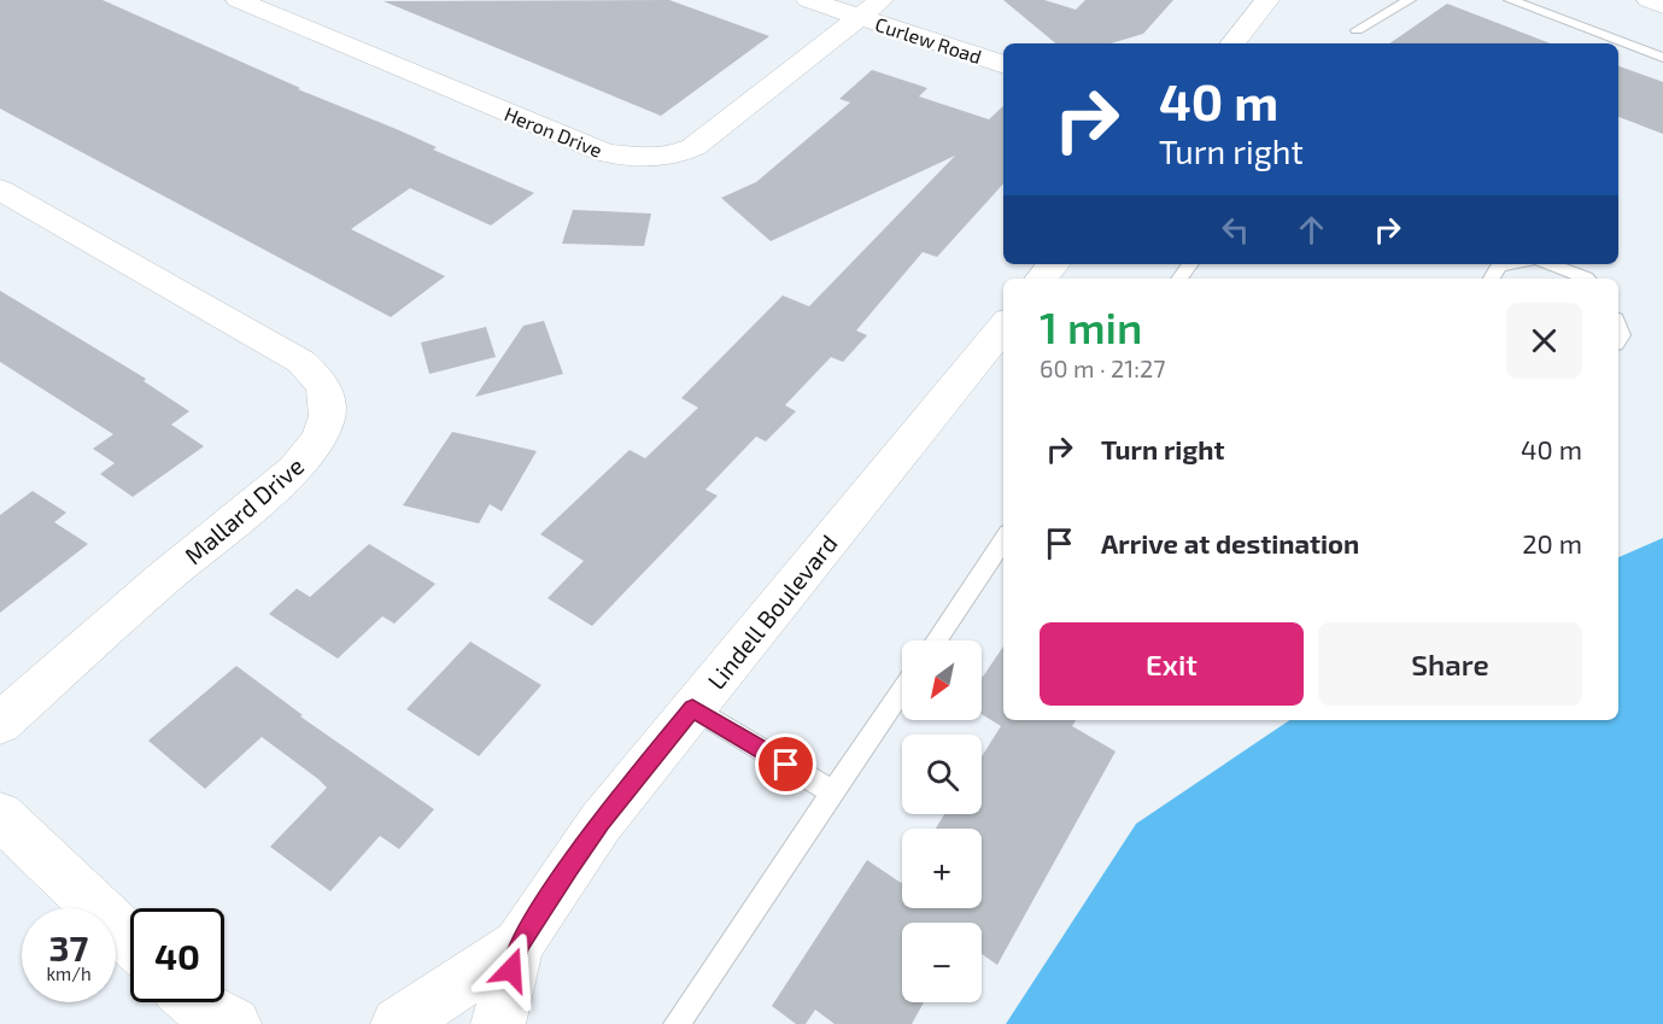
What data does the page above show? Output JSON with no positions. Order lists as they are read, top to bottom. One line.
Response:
{"streets":{"street":["Curlew Road","Heron Drive","Mallard Drive","Lindell Boulevard"]},"crossings":[["Curlew Road","Heron Drive"]],"north":"bottom left","page":{"turn":["40 m","Turn right"],"heading":["1 min","60 m · 21:27"],"list":[{"name":"Turn right","value":"40 m"},{"name":"Arrive at destination","value":"20 m"}],"buttons":["Exit","Share"],"map_buttons":["+","−"],"speed":"37 km/h","limit":"40"}}
